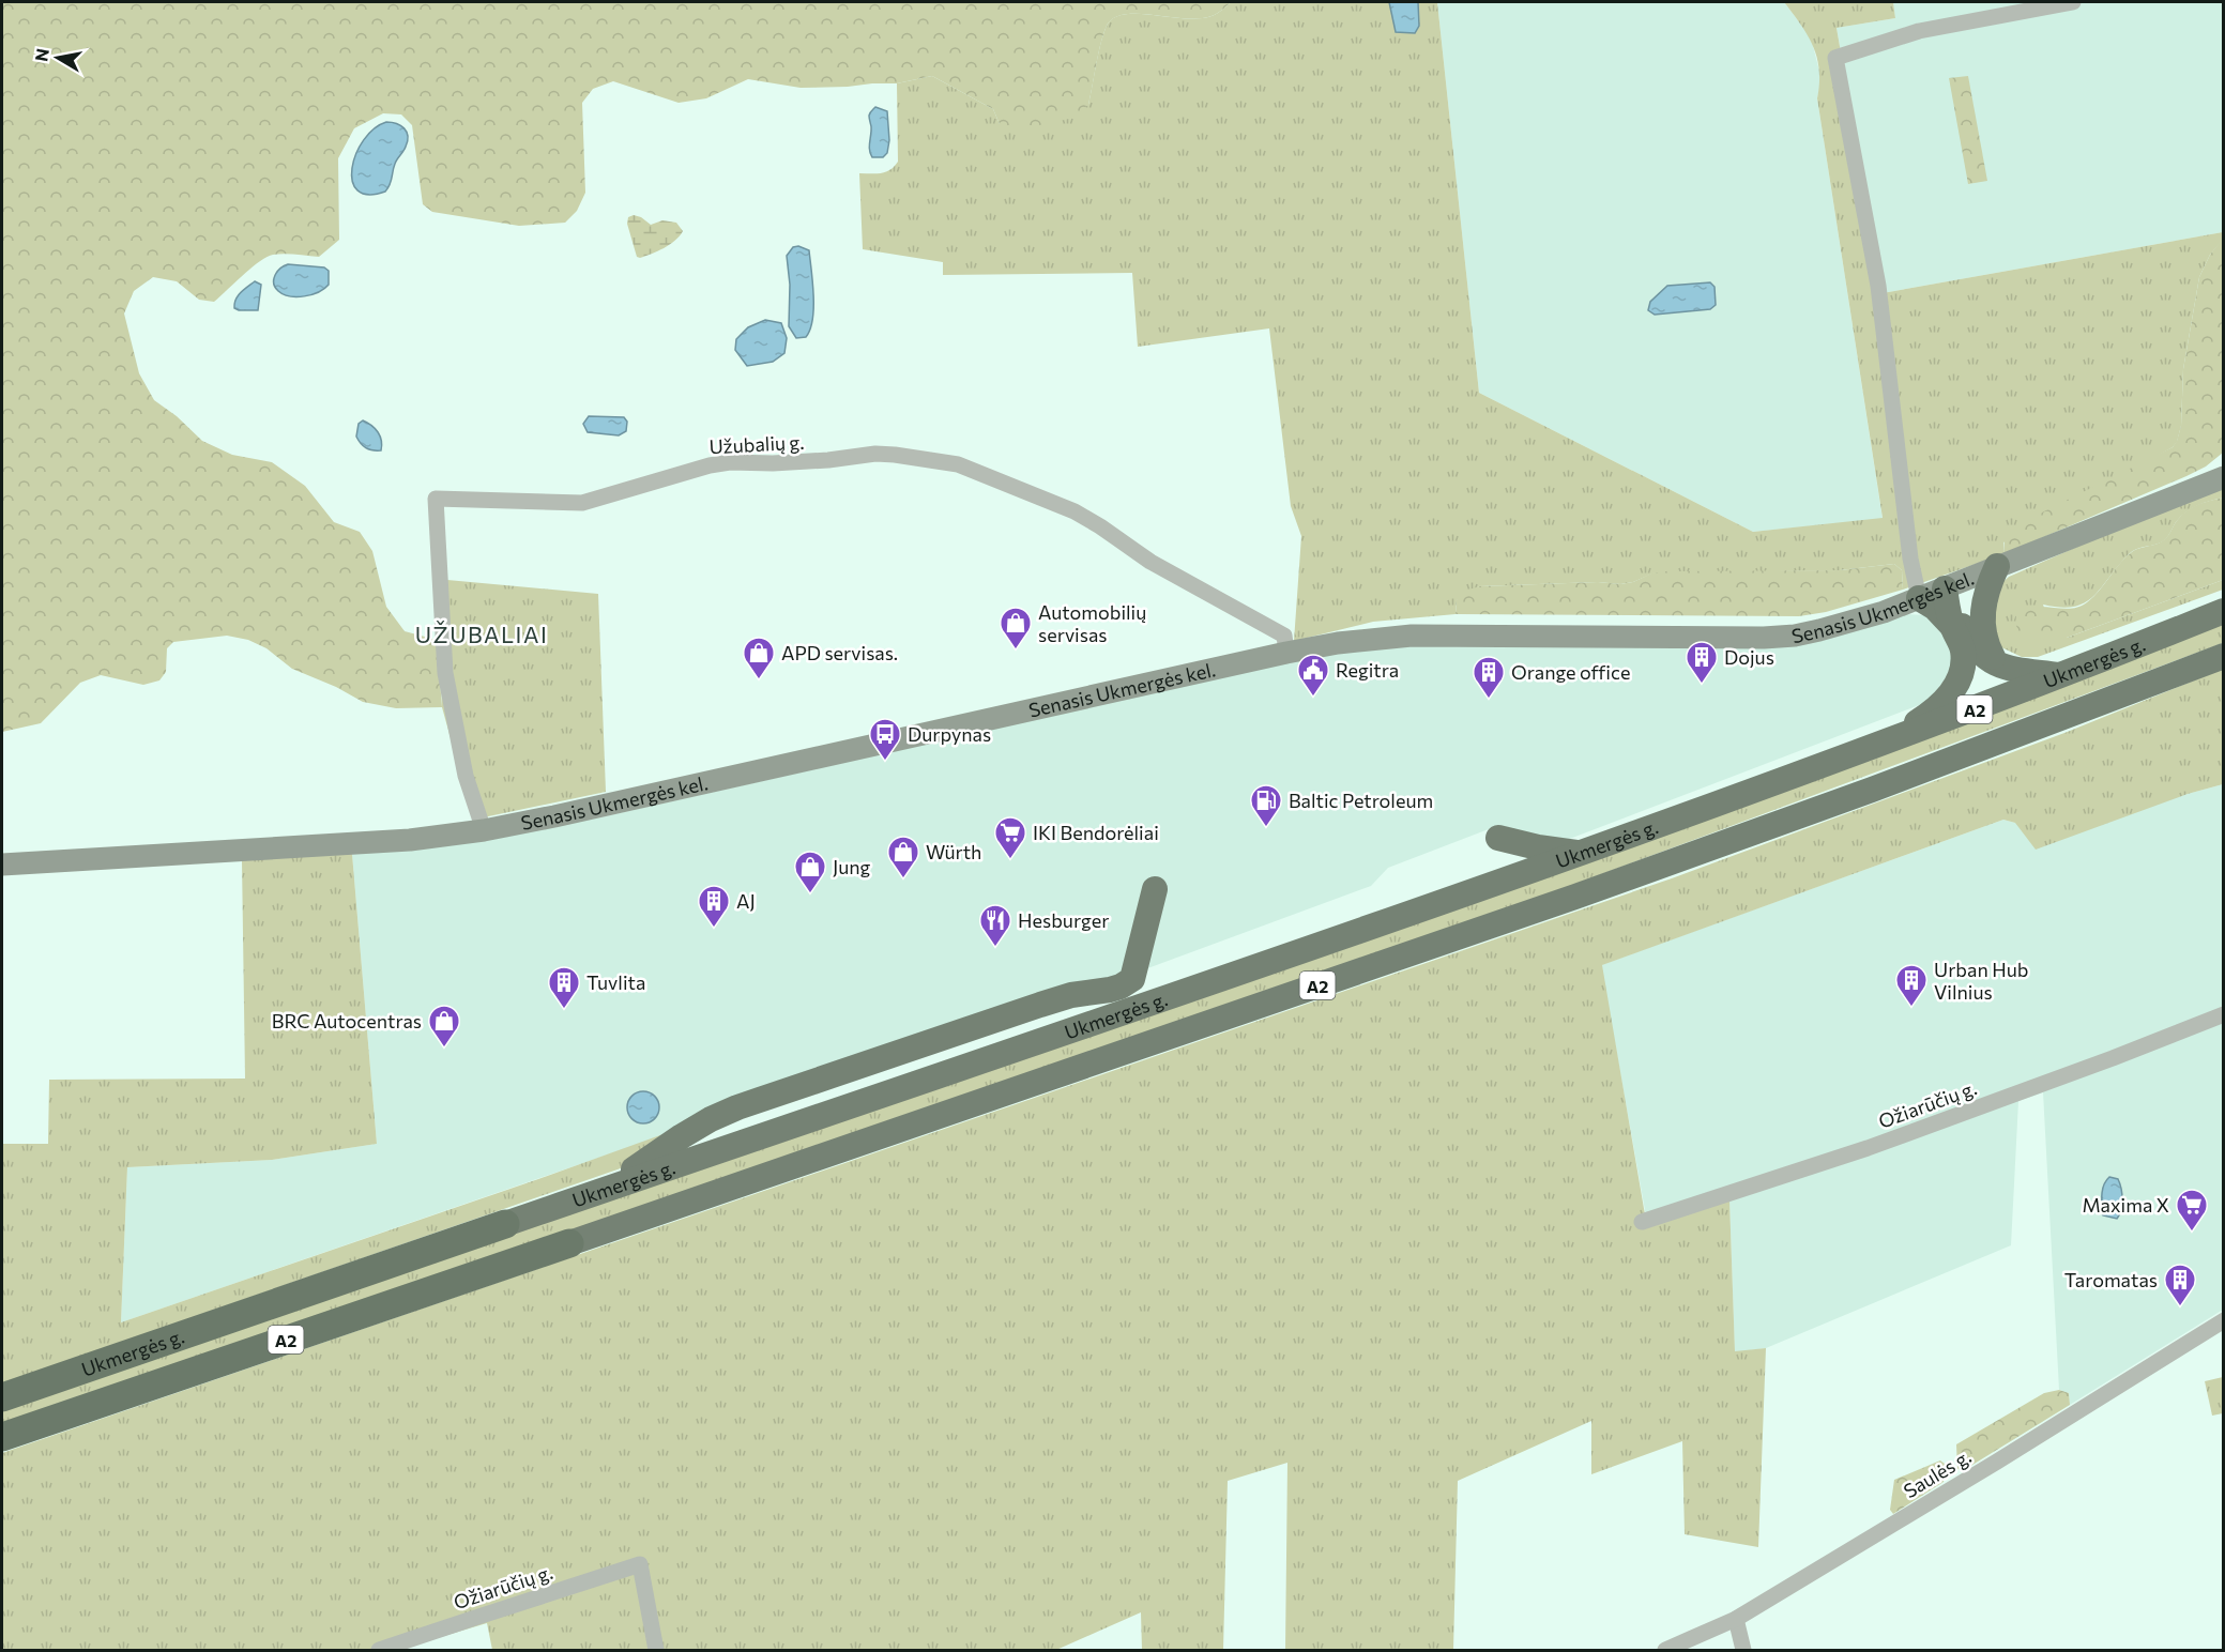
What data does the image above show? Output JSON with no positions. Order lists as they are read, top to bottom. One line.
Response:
{"streets":{"highway":["Ukmergės g.","A2"],"main road":["Senasis Ukmergės kel."],"street":["Užubalių g.","Ožiarūčių g.","Saulės g."]},"crossings":[["Užubalių g.","Senasis Ukmergės kel."]],"districts":["UŽUBALIAI"],"places":{"shop":["Automobilių servisas","APD servisas.","Würth","Jung","BRC Autocentras"],"building":["Dojus","Orange office","AJ","Urban Hub Vilnius","Tuvlita","Taromatas"],"public building":["Regitra"],"bus stop":["Durpynas"],"fuel station":["Baltic Petroleum"],"supermarket":["IKI Bendorėliai","Maxima X"],"restaurant":["Hesburger"]},"north":"left"}
